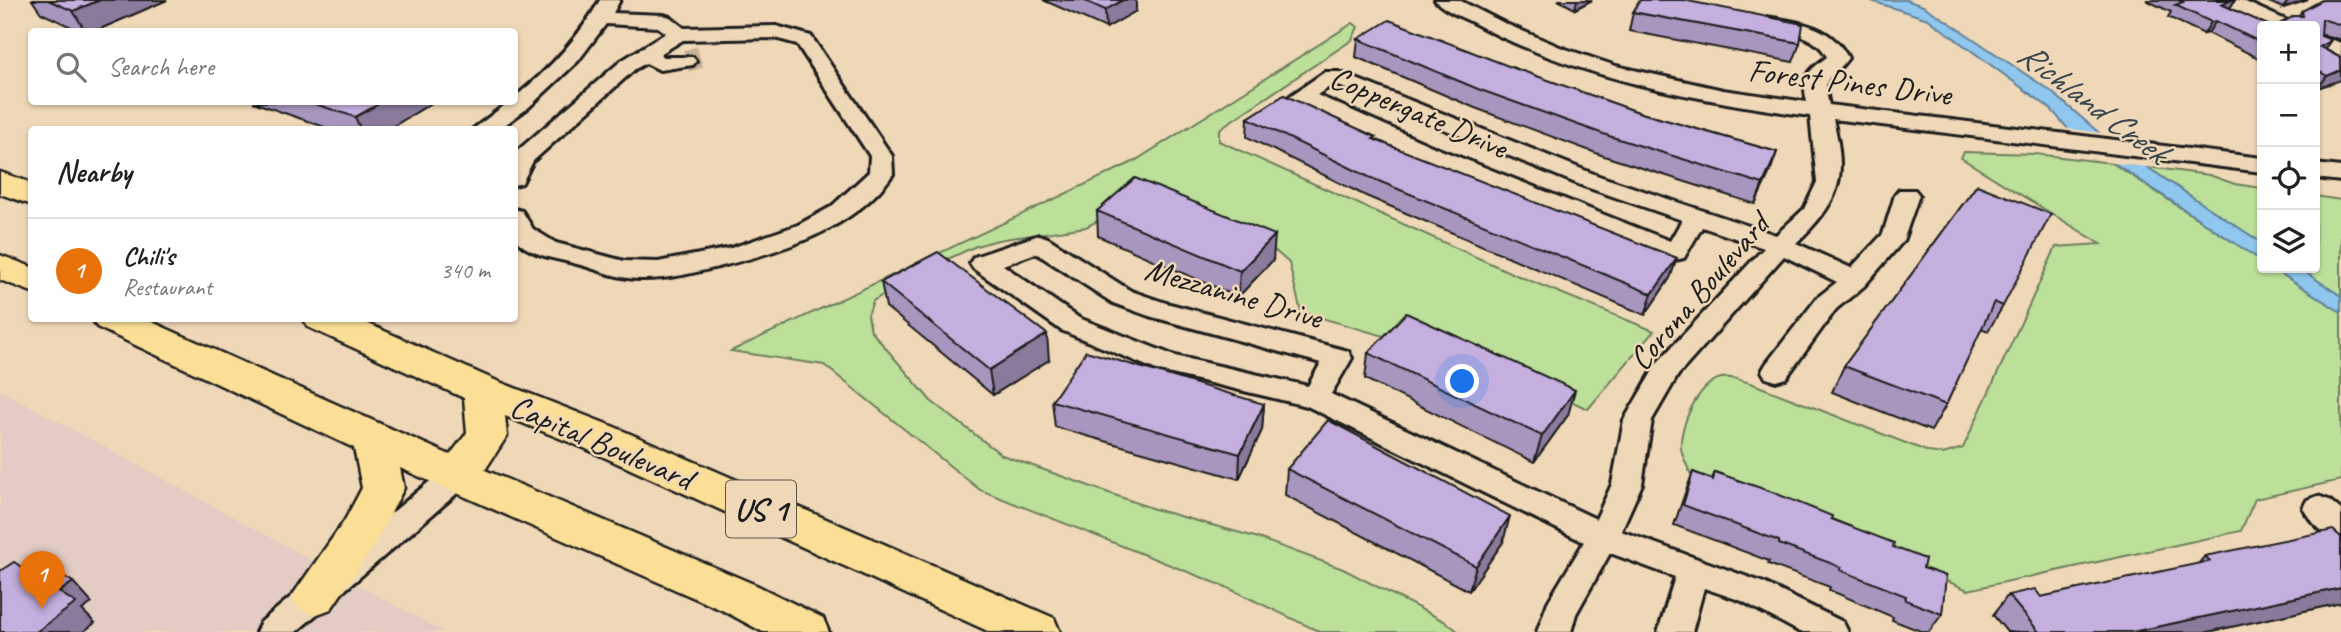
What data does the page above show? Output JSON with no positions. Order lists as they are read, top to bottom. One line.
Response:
{"streets":{"highway":["Capital Boulevard","US 1"],"street":["Forest Pines Drive","Coppergate Drive","Corona Boulevard","Mezzanine Drive"]},"crossings":[["Forest Pines Drive","Corona Boulevard"],["Coppergate Drive","Corona Boulevard"],["Corona Boulevard","Mezzanine Drive"]],"water":["Richland Creek"],"page":{"map_buttons":["+","−"],"search":"Search here","heading":"Nearby","list":[{"mark":"1","name":"Chili's","note":"Restaurant","value":"340 m"}],"pins":"1"}}
